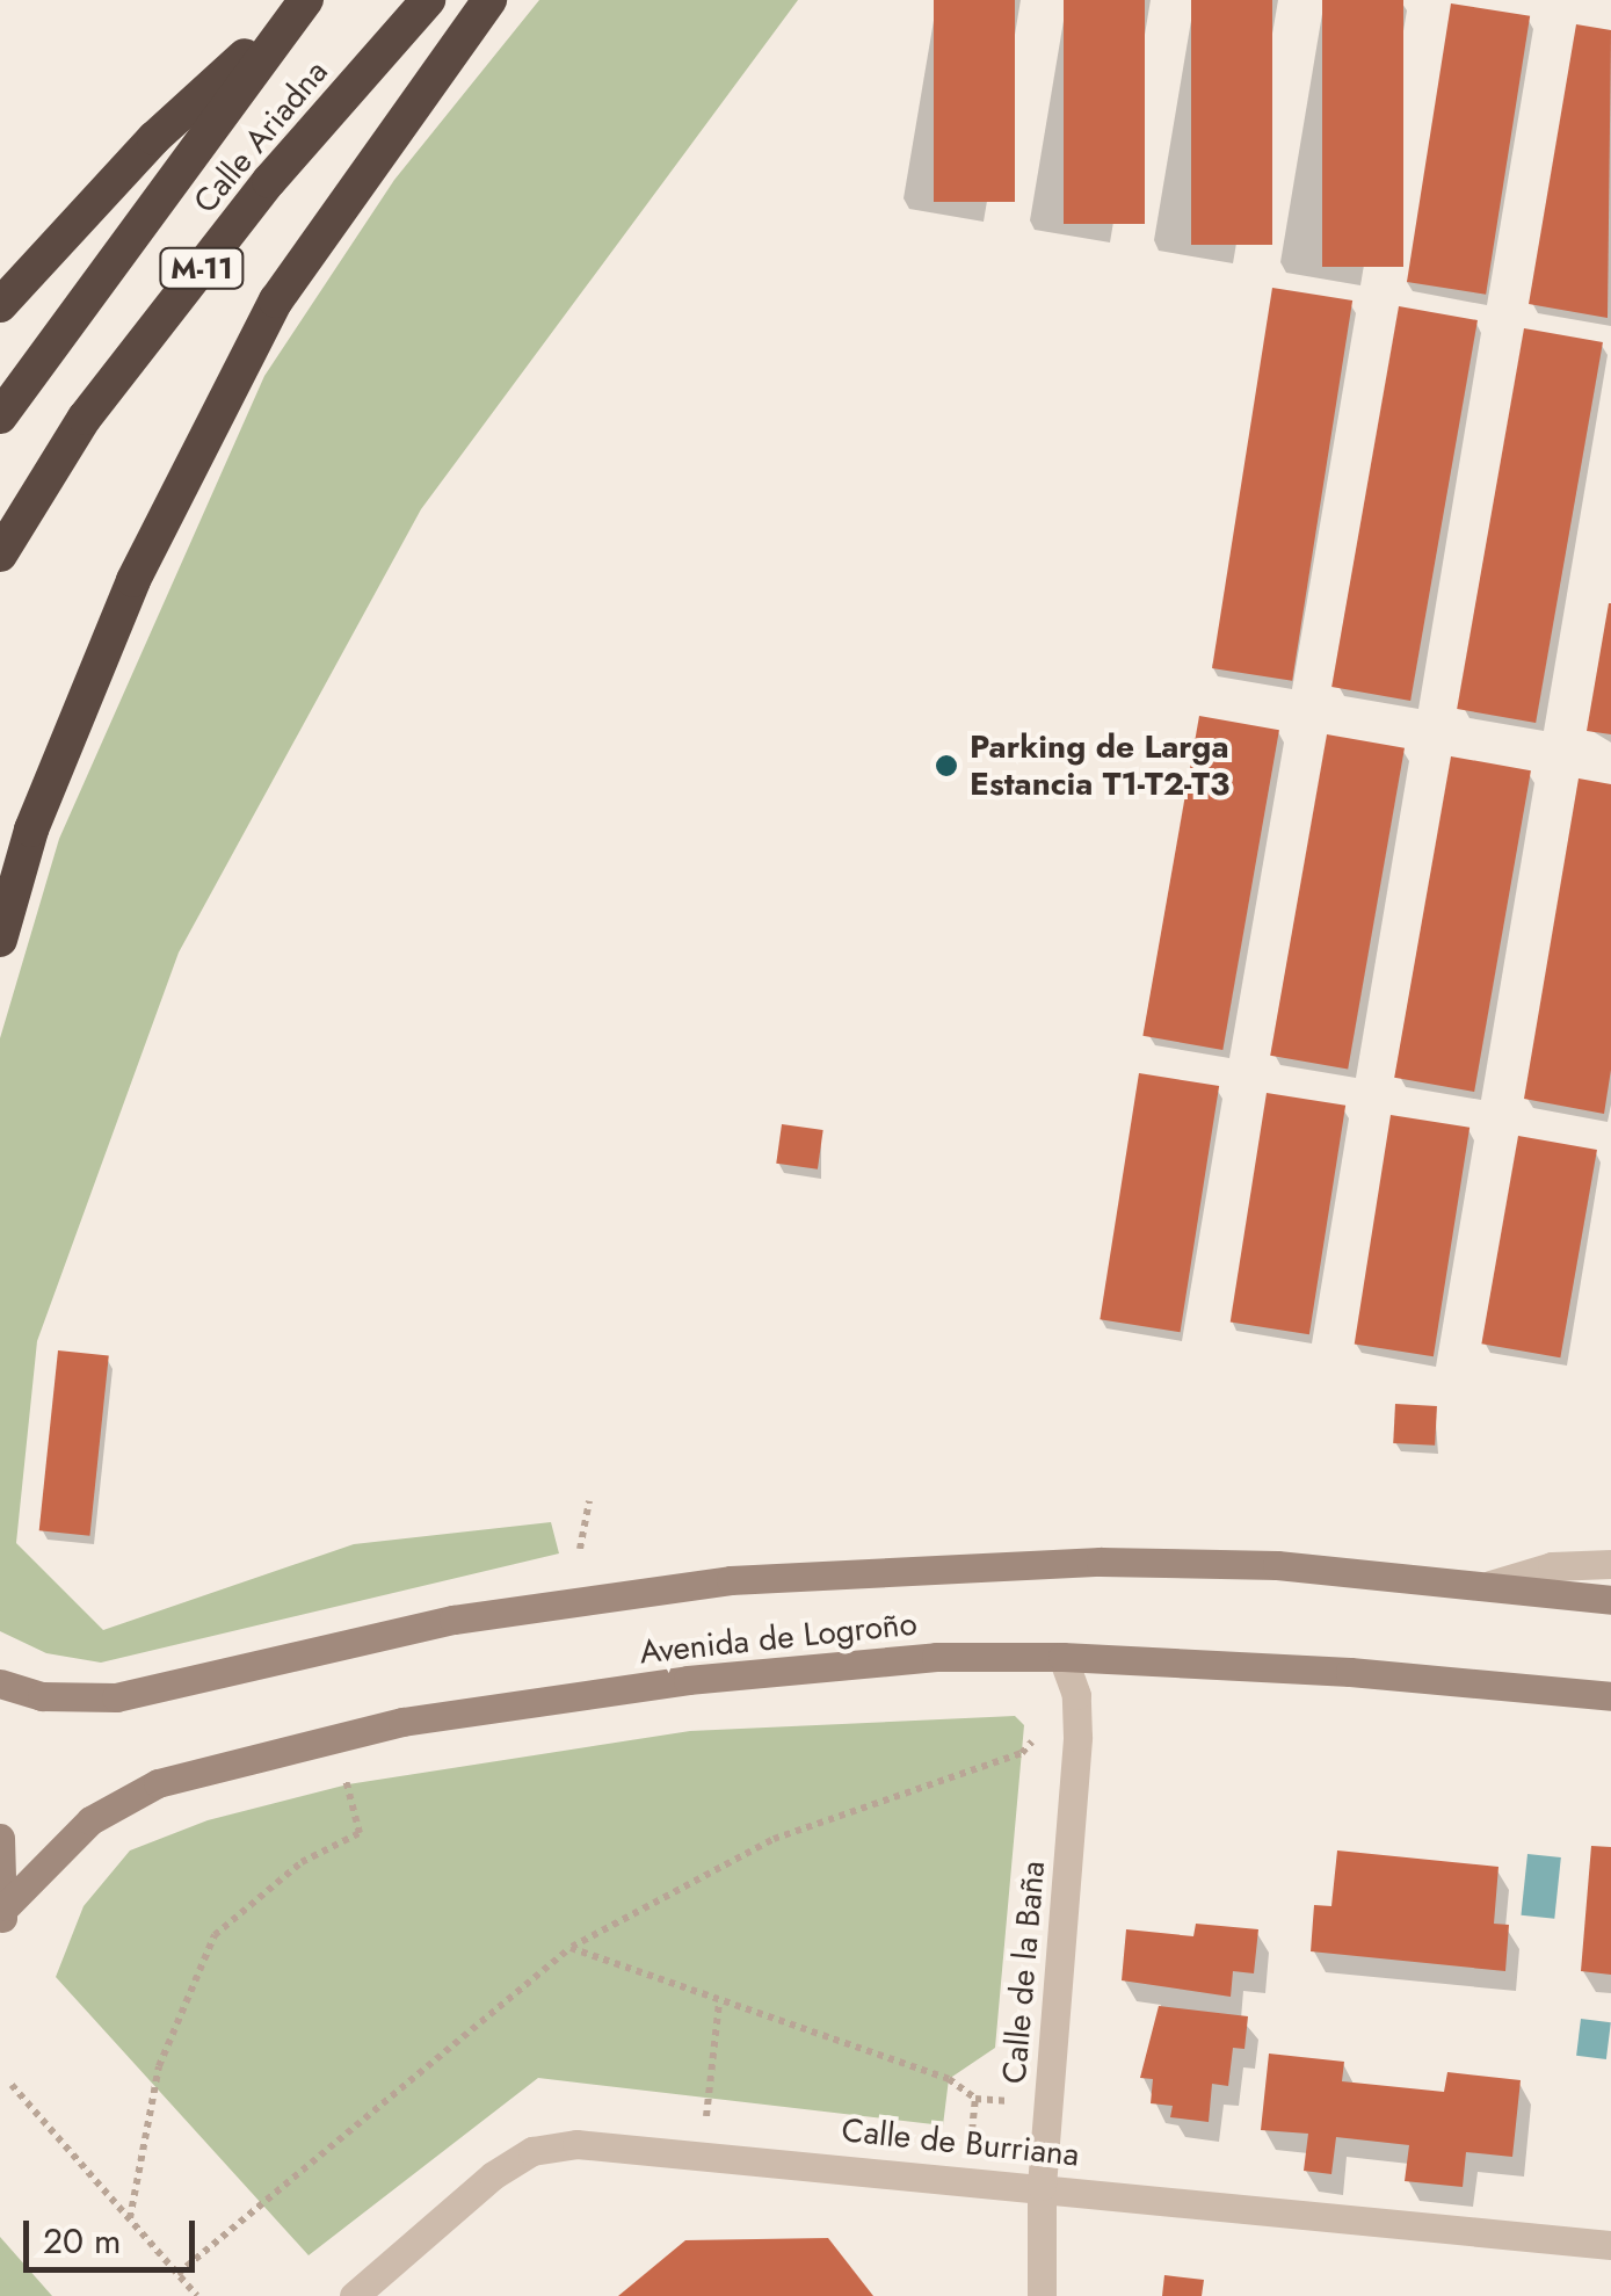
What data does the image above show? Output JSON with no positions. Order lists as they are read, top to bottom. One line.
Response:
{"streets":{"highway":["Calle Ariadna","M-11"],"main road":["Avenida de Logroño"],"street":["Calle de la Baña","Calle de Burriana"]},"crossings":[["Avenida de Logroño","Calle de la Baña"],["Calle de la Baña","Calle de Burriana"]],"places":["Parking de Larga Estancia T1-T2-T3"],"scale_bar":"20 m"}
